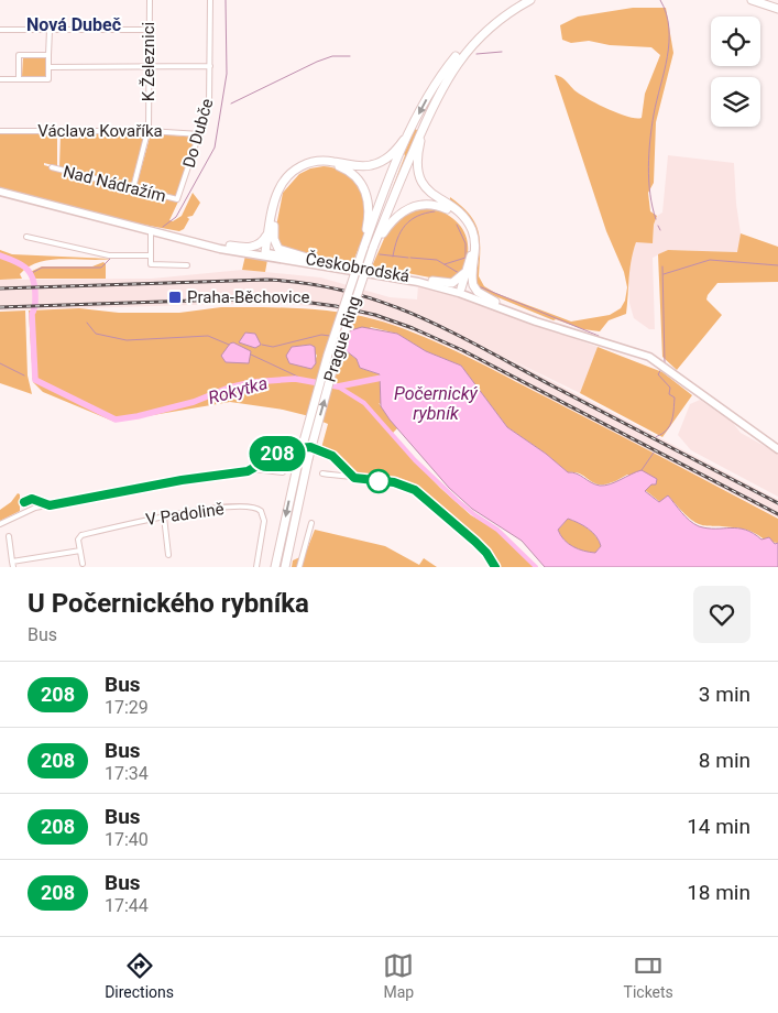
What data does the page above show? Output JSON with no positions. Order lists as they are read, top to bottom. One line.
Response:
{"streets":{"highway":["Prague Ring"],"main road":["Českobrodská"],"street":["K Železnici","Václava Kovaříka","Do Dubče","Nad Nádražím","V Padolině"]},"crossings":[["K Železnici","Václava Kovaříka"],["K Železnici","Nad Nádražím"],["Václava Kovaříka","Do Dubče"],["Do Dubče","Nad Nádražím"]],"districts":["Nová Dubeč"],"water":["Rokytka","Počernický rybník"],"places":{"transit":["Praha-Běchovice"]},"lines":["bus line 208"],"page":{"on_map":"208","heading":["U Počernického rybníka","Bus"],"list":[{"mark":"208","name":"Bus","note":"17:29","value":"3 min"},{"mark":"208","name":"Bus","note":"17:34","value":"8 min"},{"mark":"208","name":"Bus","note":"17:40","value":"14 min"},{"mark":"208","name":"Bus","note":"17:44","value":"18 min"}],"tabs":["Directions","Map","Tickets"]}}
